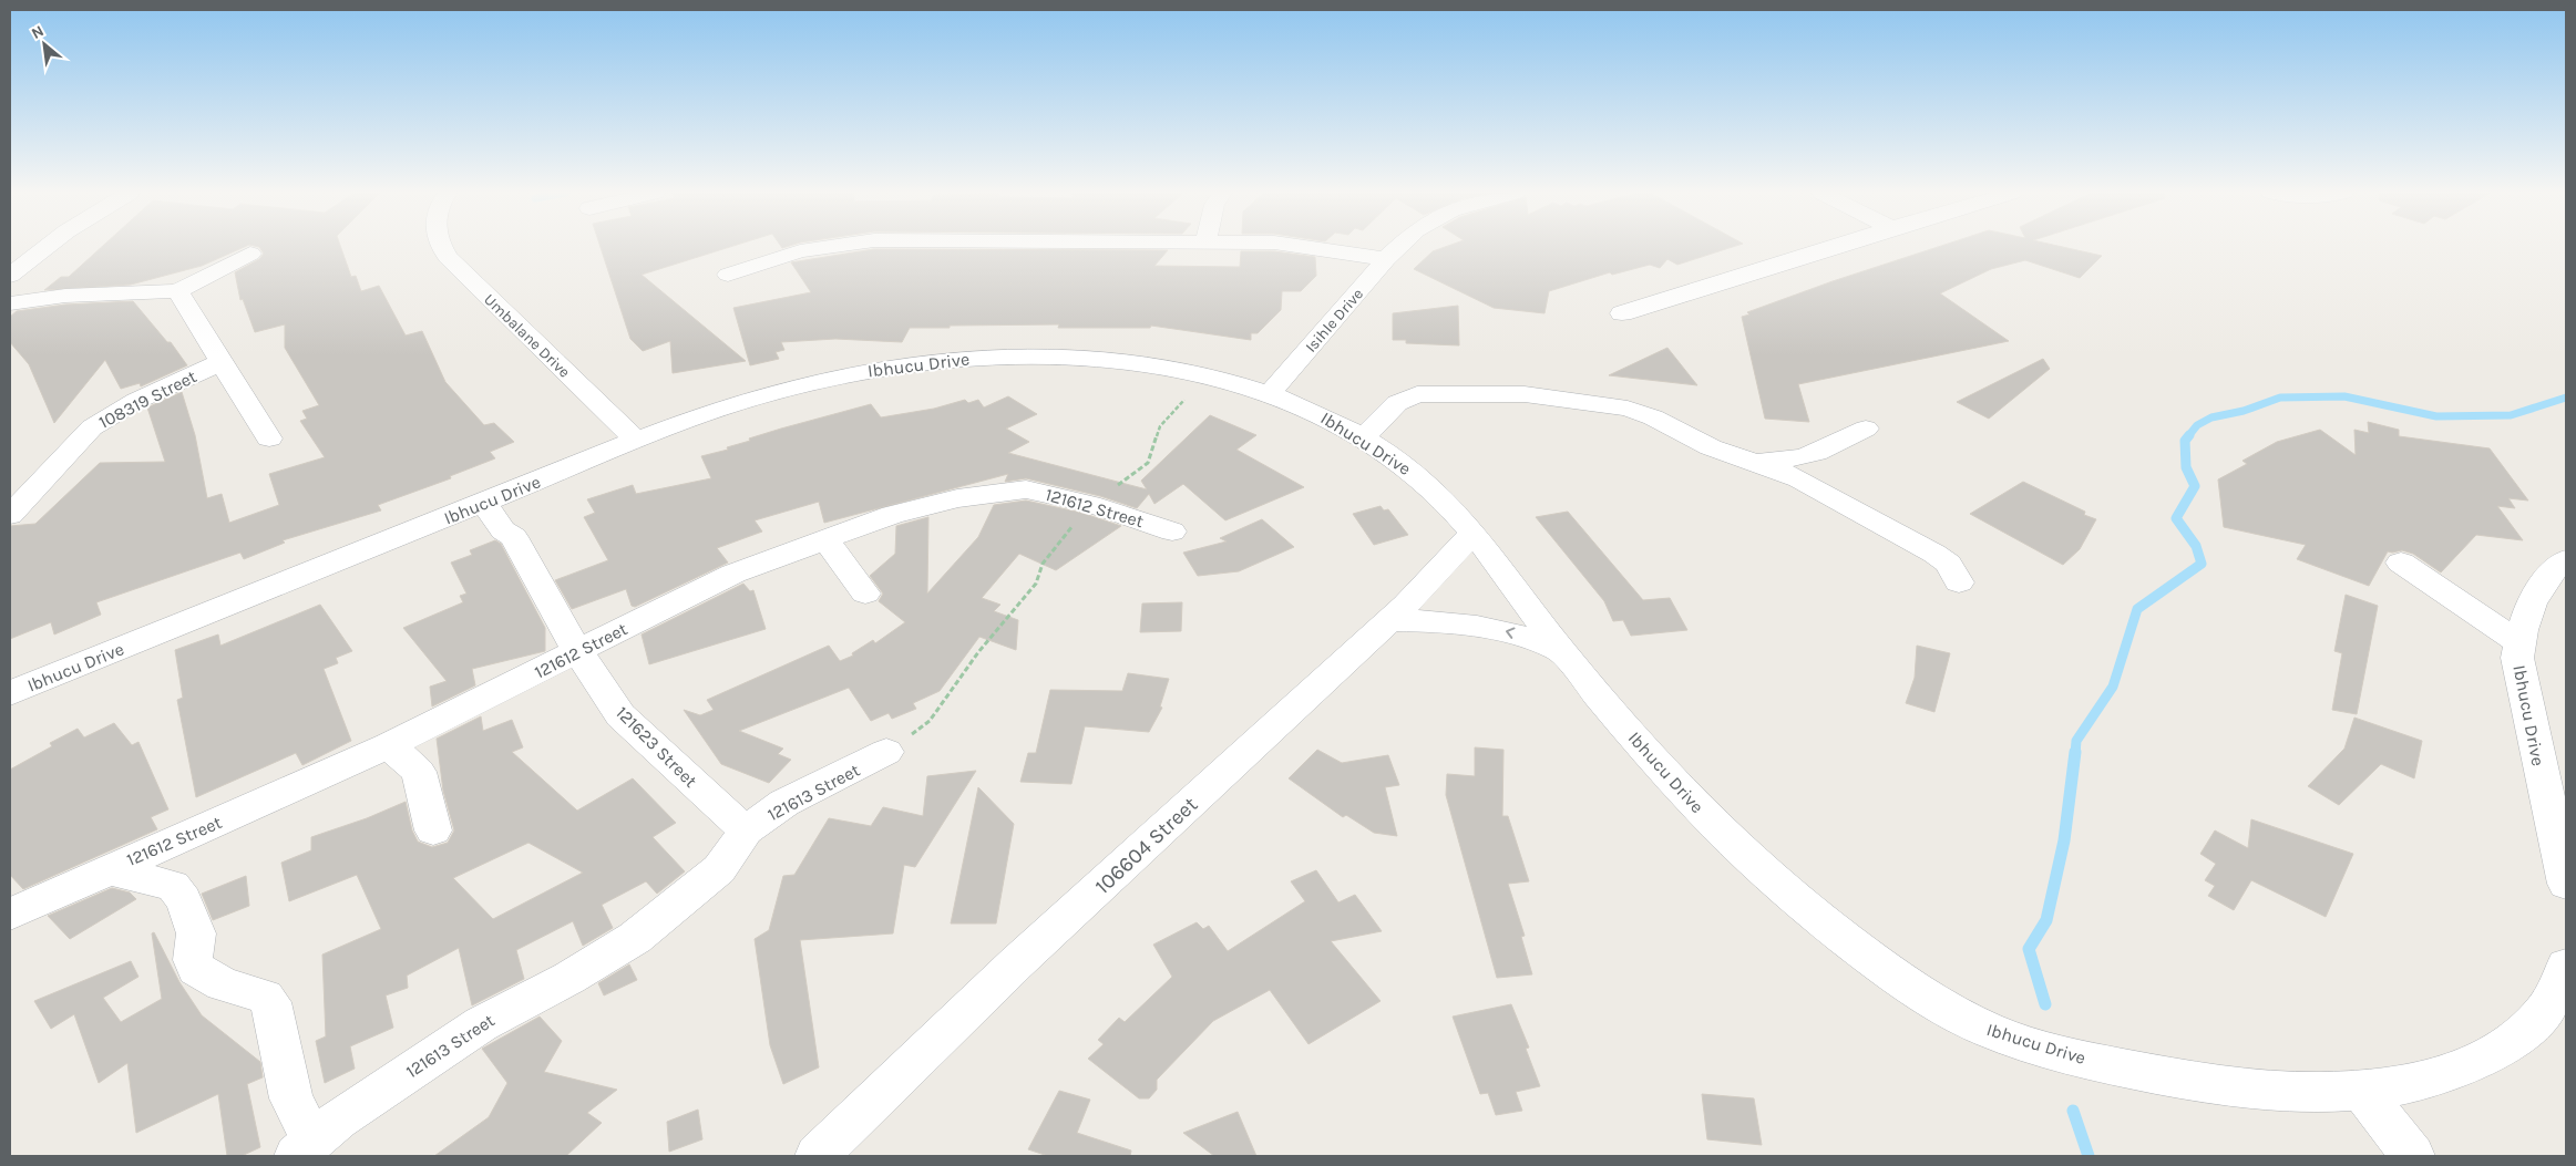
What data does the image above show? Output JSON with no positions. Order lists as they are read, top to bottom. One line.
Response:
{"streets":{"street":["Isihle Drive","Umbalane Drive","Ibhucu Drive","108319 Street","121612 Street","121623 Street","121613 Street","106604 Street"]},"crossings":[["Isihle Drive","Ibhucu Drive"],["Umbalane Drive","Ibhucu Drive"],["Ibhucu Drive","121623 Street"],["Ibhucu Drive","106604 Street"],["121612 Street","121623 Street"],["121623 Street","121613 Street"]],"north":"top left"}
